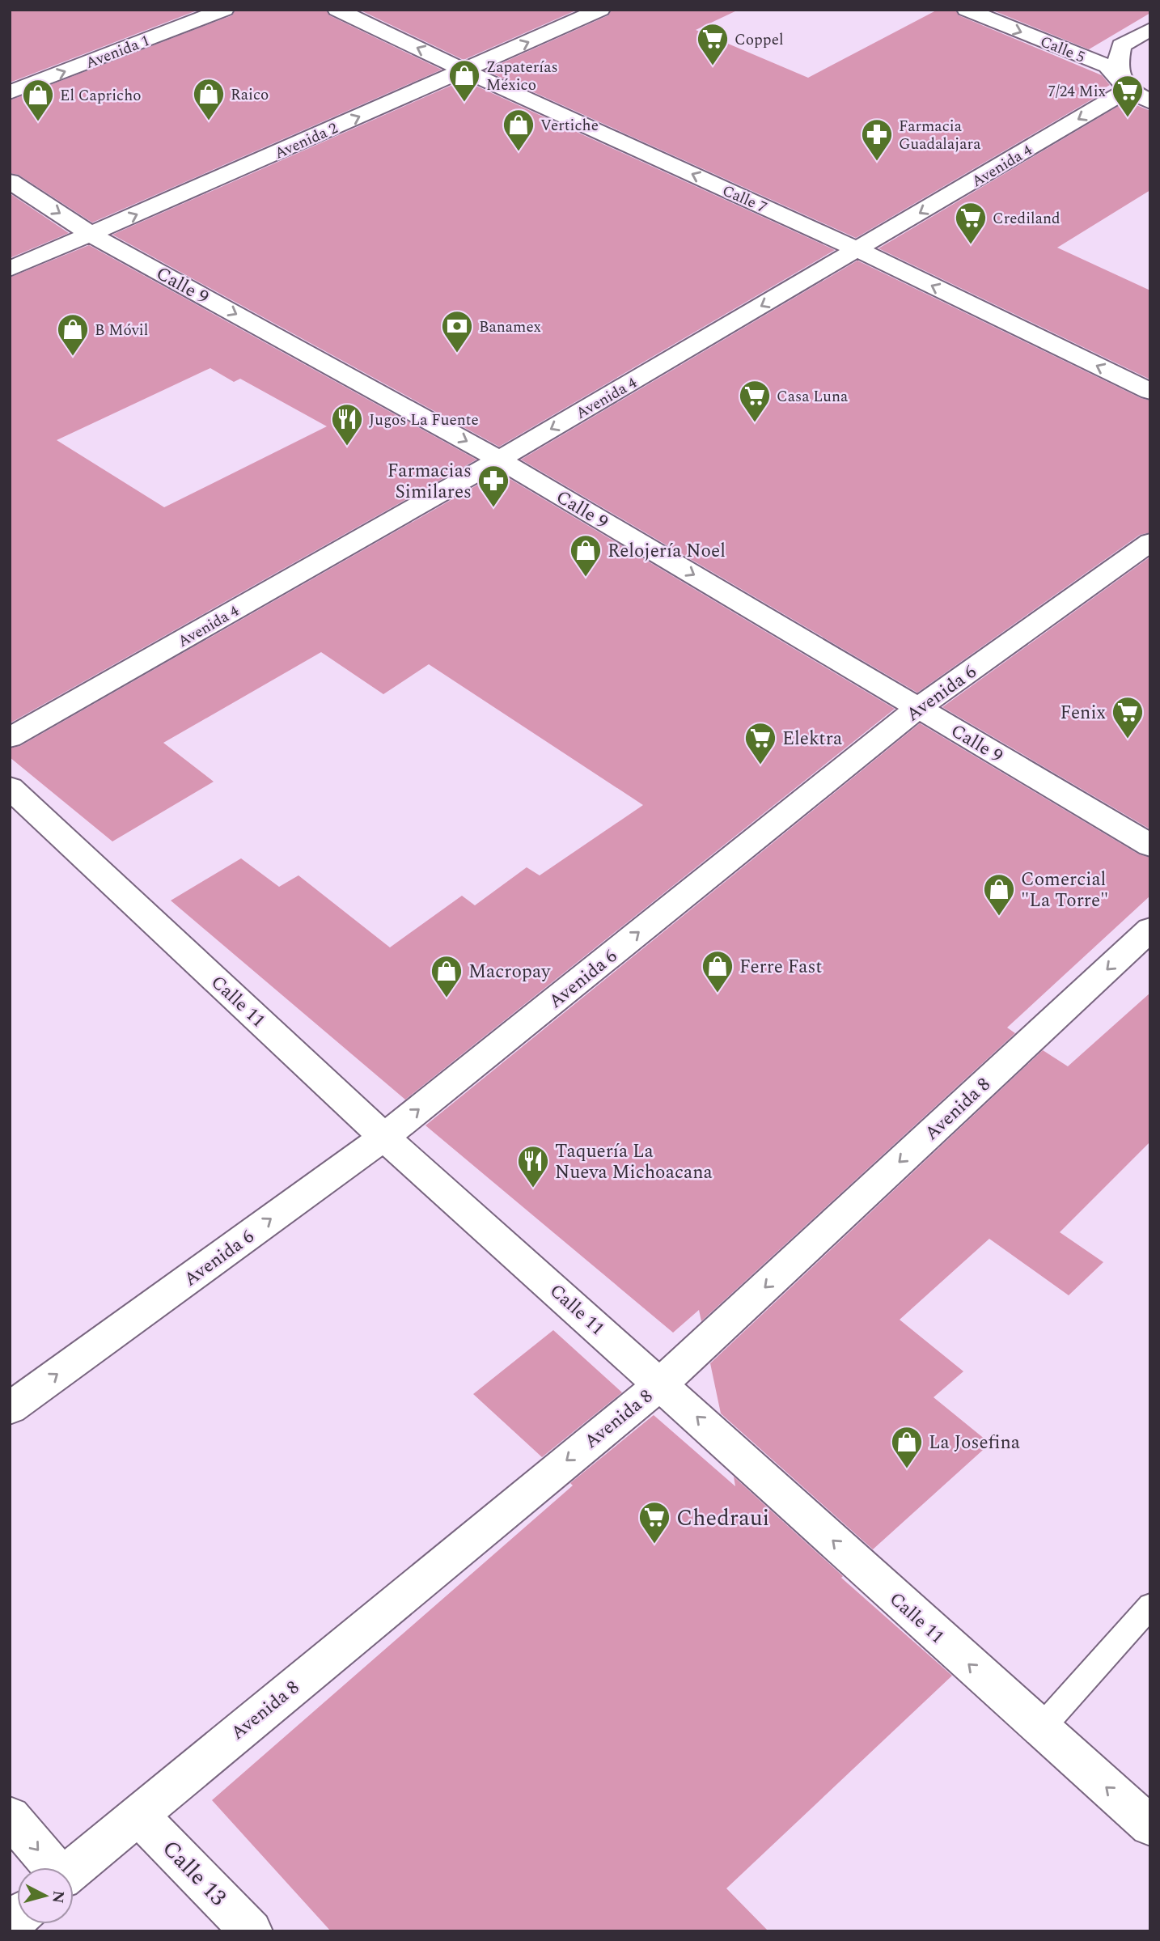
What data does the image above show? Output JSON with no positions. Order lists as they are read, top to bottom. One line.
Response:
{"streets":{"street":["Calle 5","Avenida 1","Avenida 2","Avenida 4","Calle 7","Calle 9","Avenida 6","Calle 11","Avenida 8","Calle 13"]},"crossings":[["Calle 5","Avenida 4"],["Avenida 2","Calle 7"],["Avenida 2","Calle 9"],["Avenida 4","Calle 7"],["Avenida 4","Calle 9"],["Calle 9","Avenida 6"],["Avenida 6","Calle 11"],["Calle 11","Avenida 8"],["Avenida 8","Calle 13"]],"one_way":["Calle 5","Avenida 1","Avenida 2","Avenida 4","Calle 7","Calle 9","Avenida 6","Calle 11","Avenida 8"],"places":{"supermarket":["Coppel","7/24 Mix","Crediland","Casa Luna","Fenix","Elektra","Chedraui"],"shop":["Zapaterías México","Raico","El Capricho","Vertiche","B Móvil","Relojería Noel","Comercial \"La Torre\"","Ferre Fast","Macropay","La Josefina"],"pharmacy":["Farmacia Guadalajara","Farmacias Similares"],"bank":["Banamex"],"restaurant":["Jugos La Fuente","Taquería La Nueva Michoacana"]},"north":"right"}
